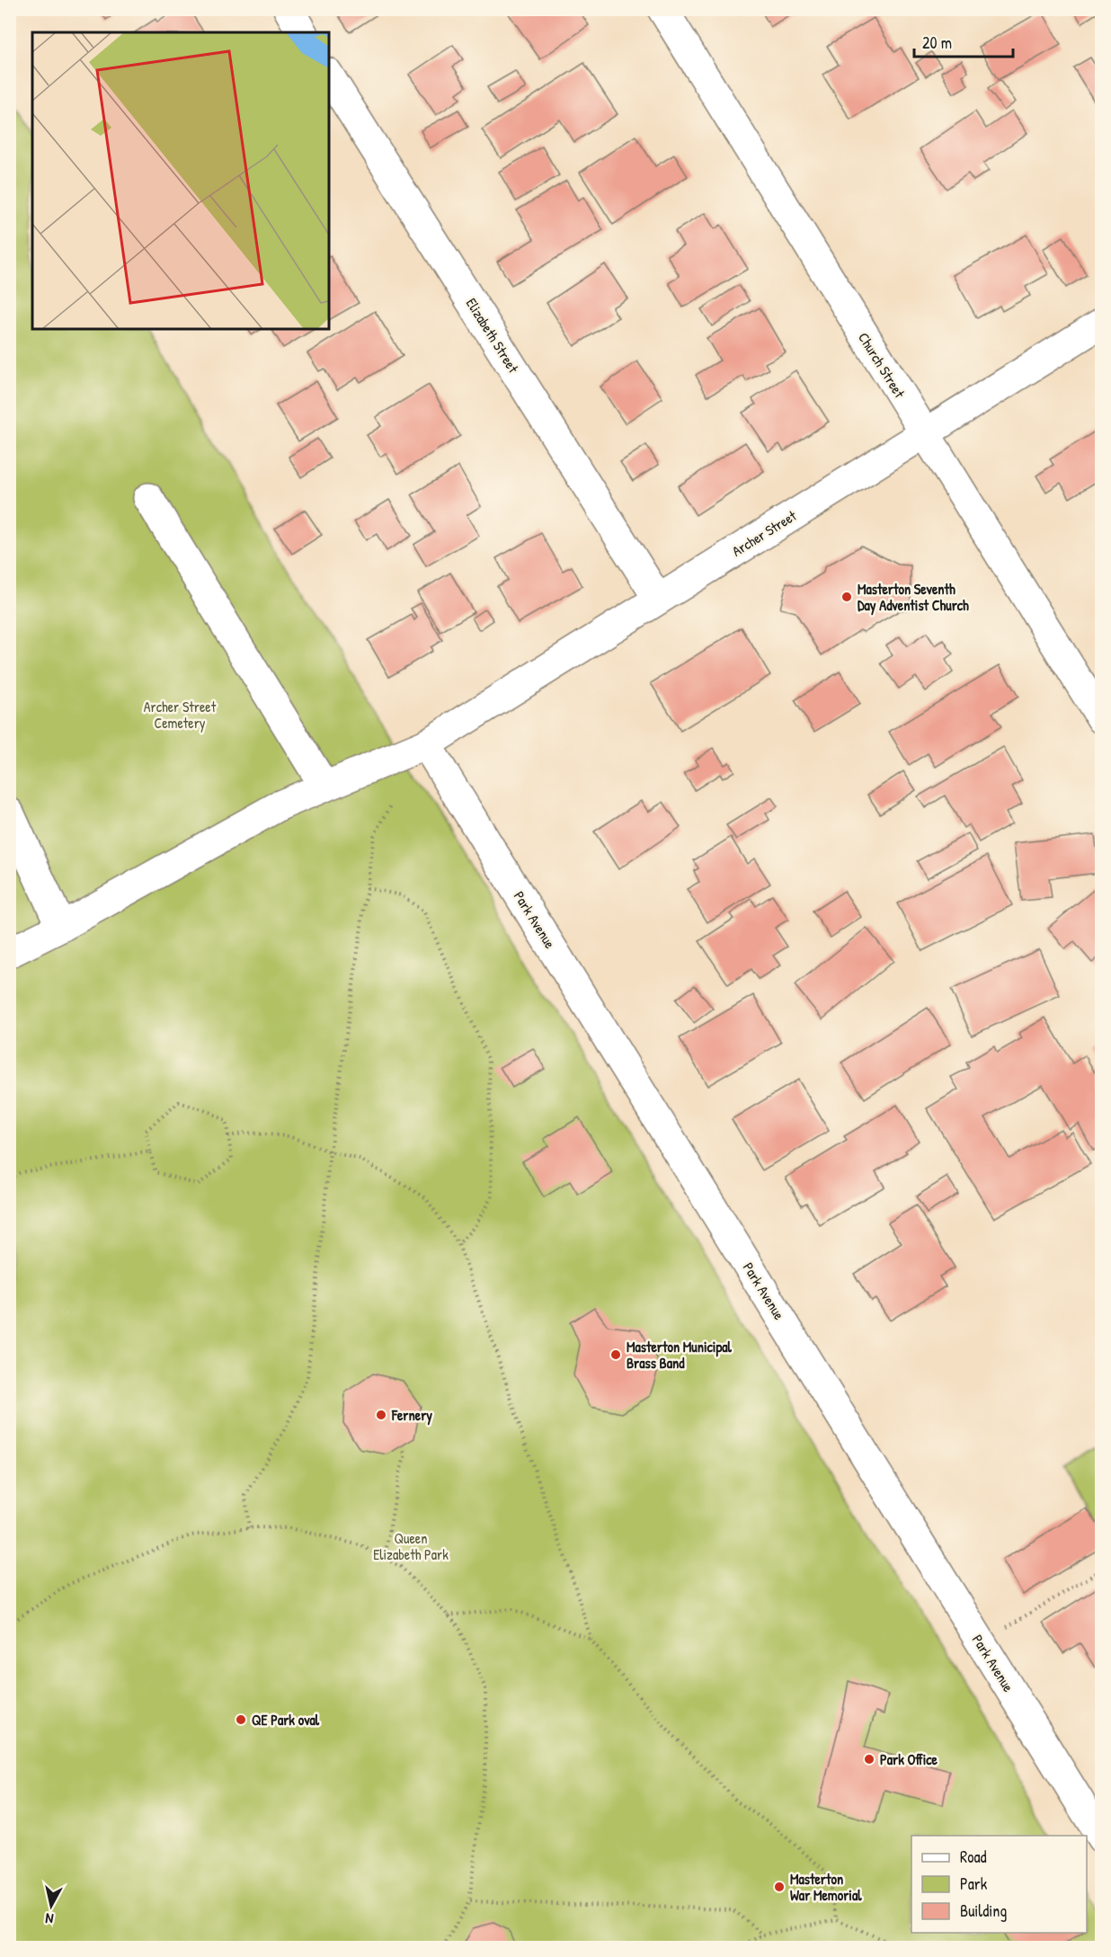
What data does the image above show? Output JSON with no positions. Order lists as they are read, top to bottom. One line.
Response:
{"streets":{"street":["Elizabeth Street","Church Street","Archer Street","Park Avenue"]},"crossings":[["Elizabeth Street","Archer Street"],["Church Street","Archer Street"],["Archer Street","Park Avenue"]],"parks":["Archer Street Cemetery","Queen Elizabeth Park"],"places":["Masterton Seventh Day Adventist Church","Masterton Municipal Brass Band","Fernery","QE Park oval","Park Office","Masterton War Memorial"],"legend":["Road","Park","Building"],"scale_bar":"20 m","north":"bottom"}
